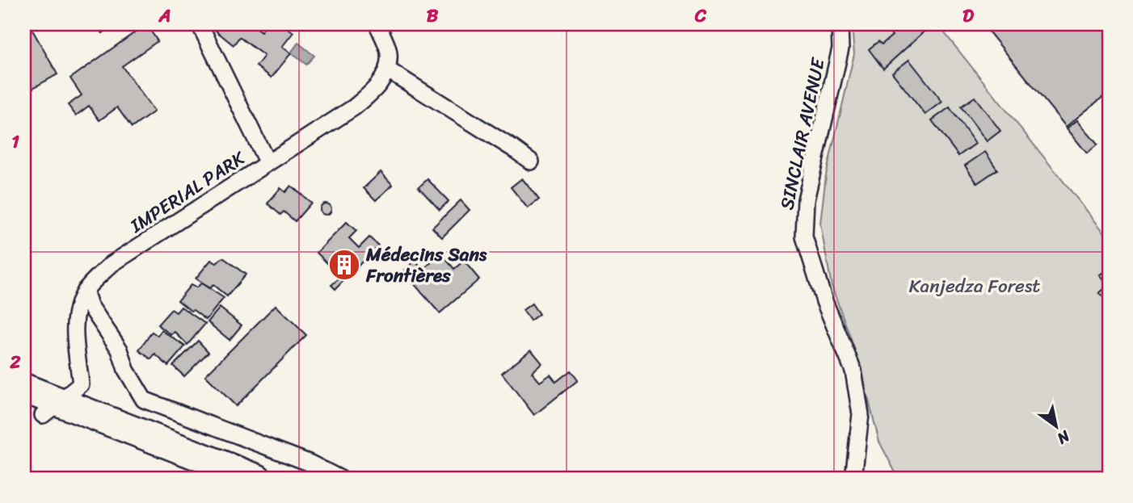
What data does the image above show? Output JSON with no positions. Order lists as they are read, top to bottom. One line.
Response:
{"streets":{"street":["SINCLAIR AVENUE","IMPERIAL PARK"]},"parks":["Kanjedza Forest"],"places":{"building":["Médecins Sans Frontières"]},"north":"bottom right","grid":{"columns":["A","B","C","D"],"rows":["1","2"]}}
